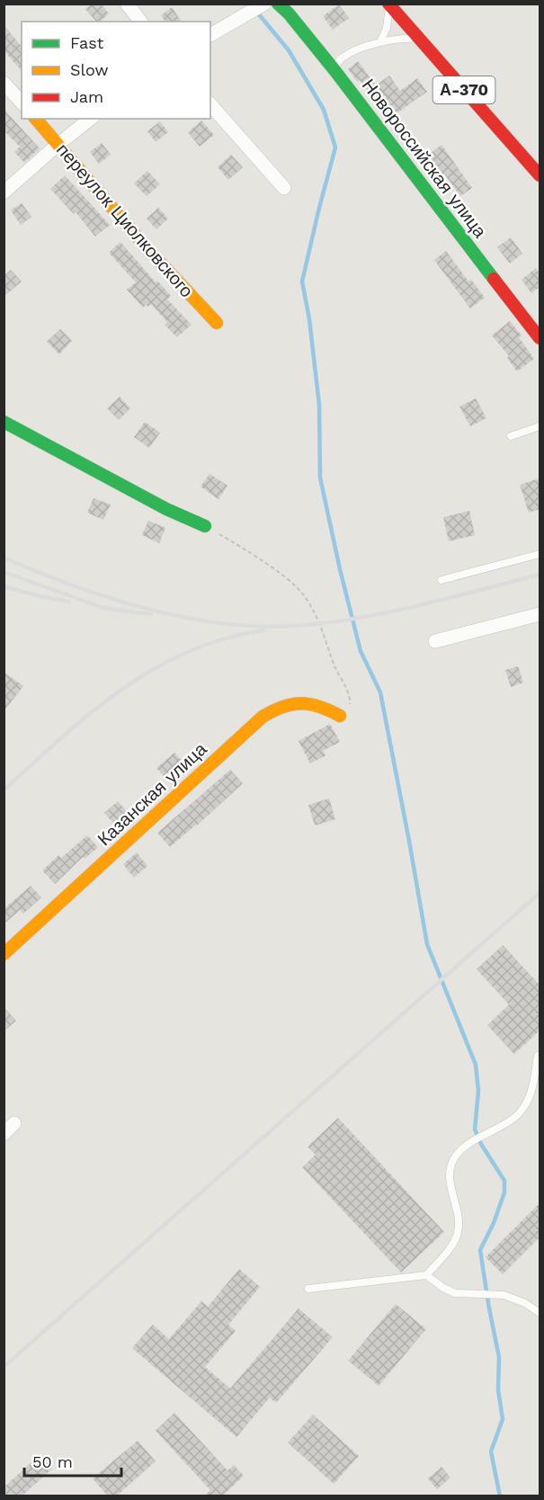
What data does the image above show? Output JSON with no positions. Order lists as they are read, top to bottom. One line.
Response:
{"streets":{"main road":["А-370","Новороссийская улица","переулок Циолковского","Казанская улица"]},"legend":["Fast","Slow","Jam"],"scale_bar":"50 m"}
